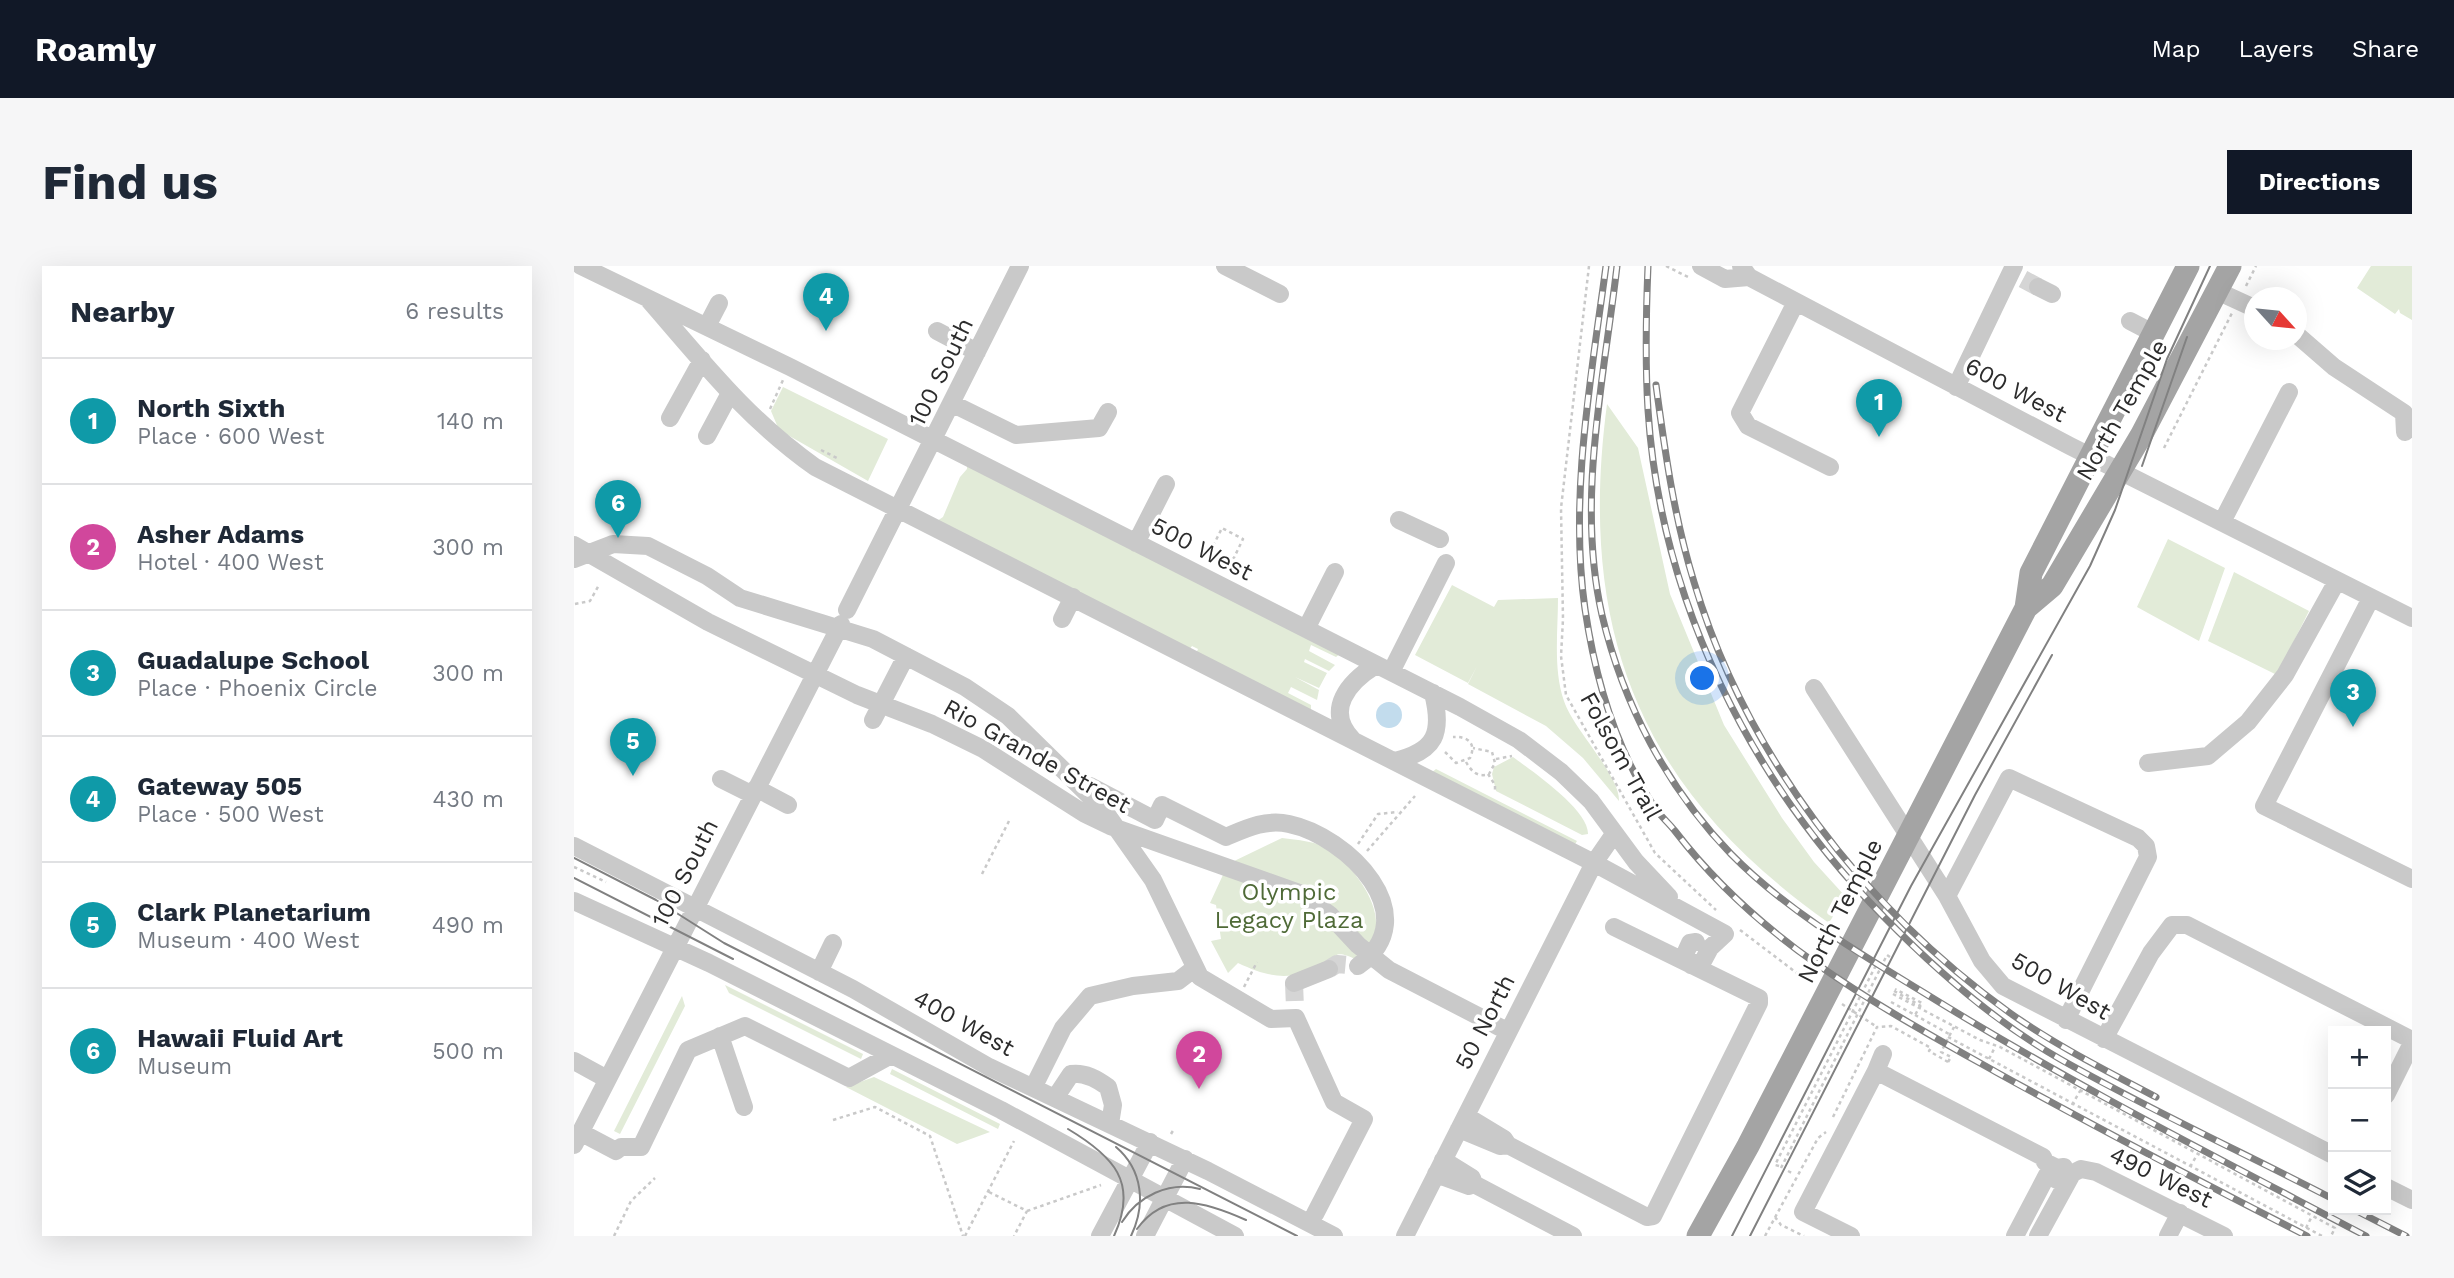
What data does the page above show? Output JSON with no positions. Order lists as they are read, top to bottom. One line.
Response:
{"streets":{"main road":["North Temple"],"street":["100 South","600 West","500 West","Rio Grande Street","50 North","400 West","490 West"],"path":["Folsom Trail"]},"crossings":[["100 South","500 West"],["100 South","Rio Grande Street"],["100 South","400 West"],["600 West","North Temple"],["500 West","50 North"],["Rio Grande Street","50 North"]],"parks":["Olympic Legacy Plaza"],"north":"bottom right","page":{"header":"Roamly","nav":["Map","Layers","Share"],"buttons":"Directions","title":"Find us","heading":["Nearby","6 results"],"pins":["4","1","6","3","5","2"],"list":[{"mark":"1","name":"North Sixth","note":"Place · 600 West","value":"140 m"},{"mark":"2","name":"Asher Adams","note":"Hotel · 400 West","value":"300 m"},{"mark":"3","name":"Guadalupe School","note":"Place · Phoenix Circle","value":"300 m"},{"mark":"4","name":"Gateway 505","note":"Place · 500 West","value":"430 m"},{"mark":"5","name":"Clark Planetarium","note":"Museum · 400 West","value":"490 m"},{"mark":"6","name":"Hawaii Fluid Art","note":"Museum","value":"500 m"}],"map_buttons":["+","−"]}}
